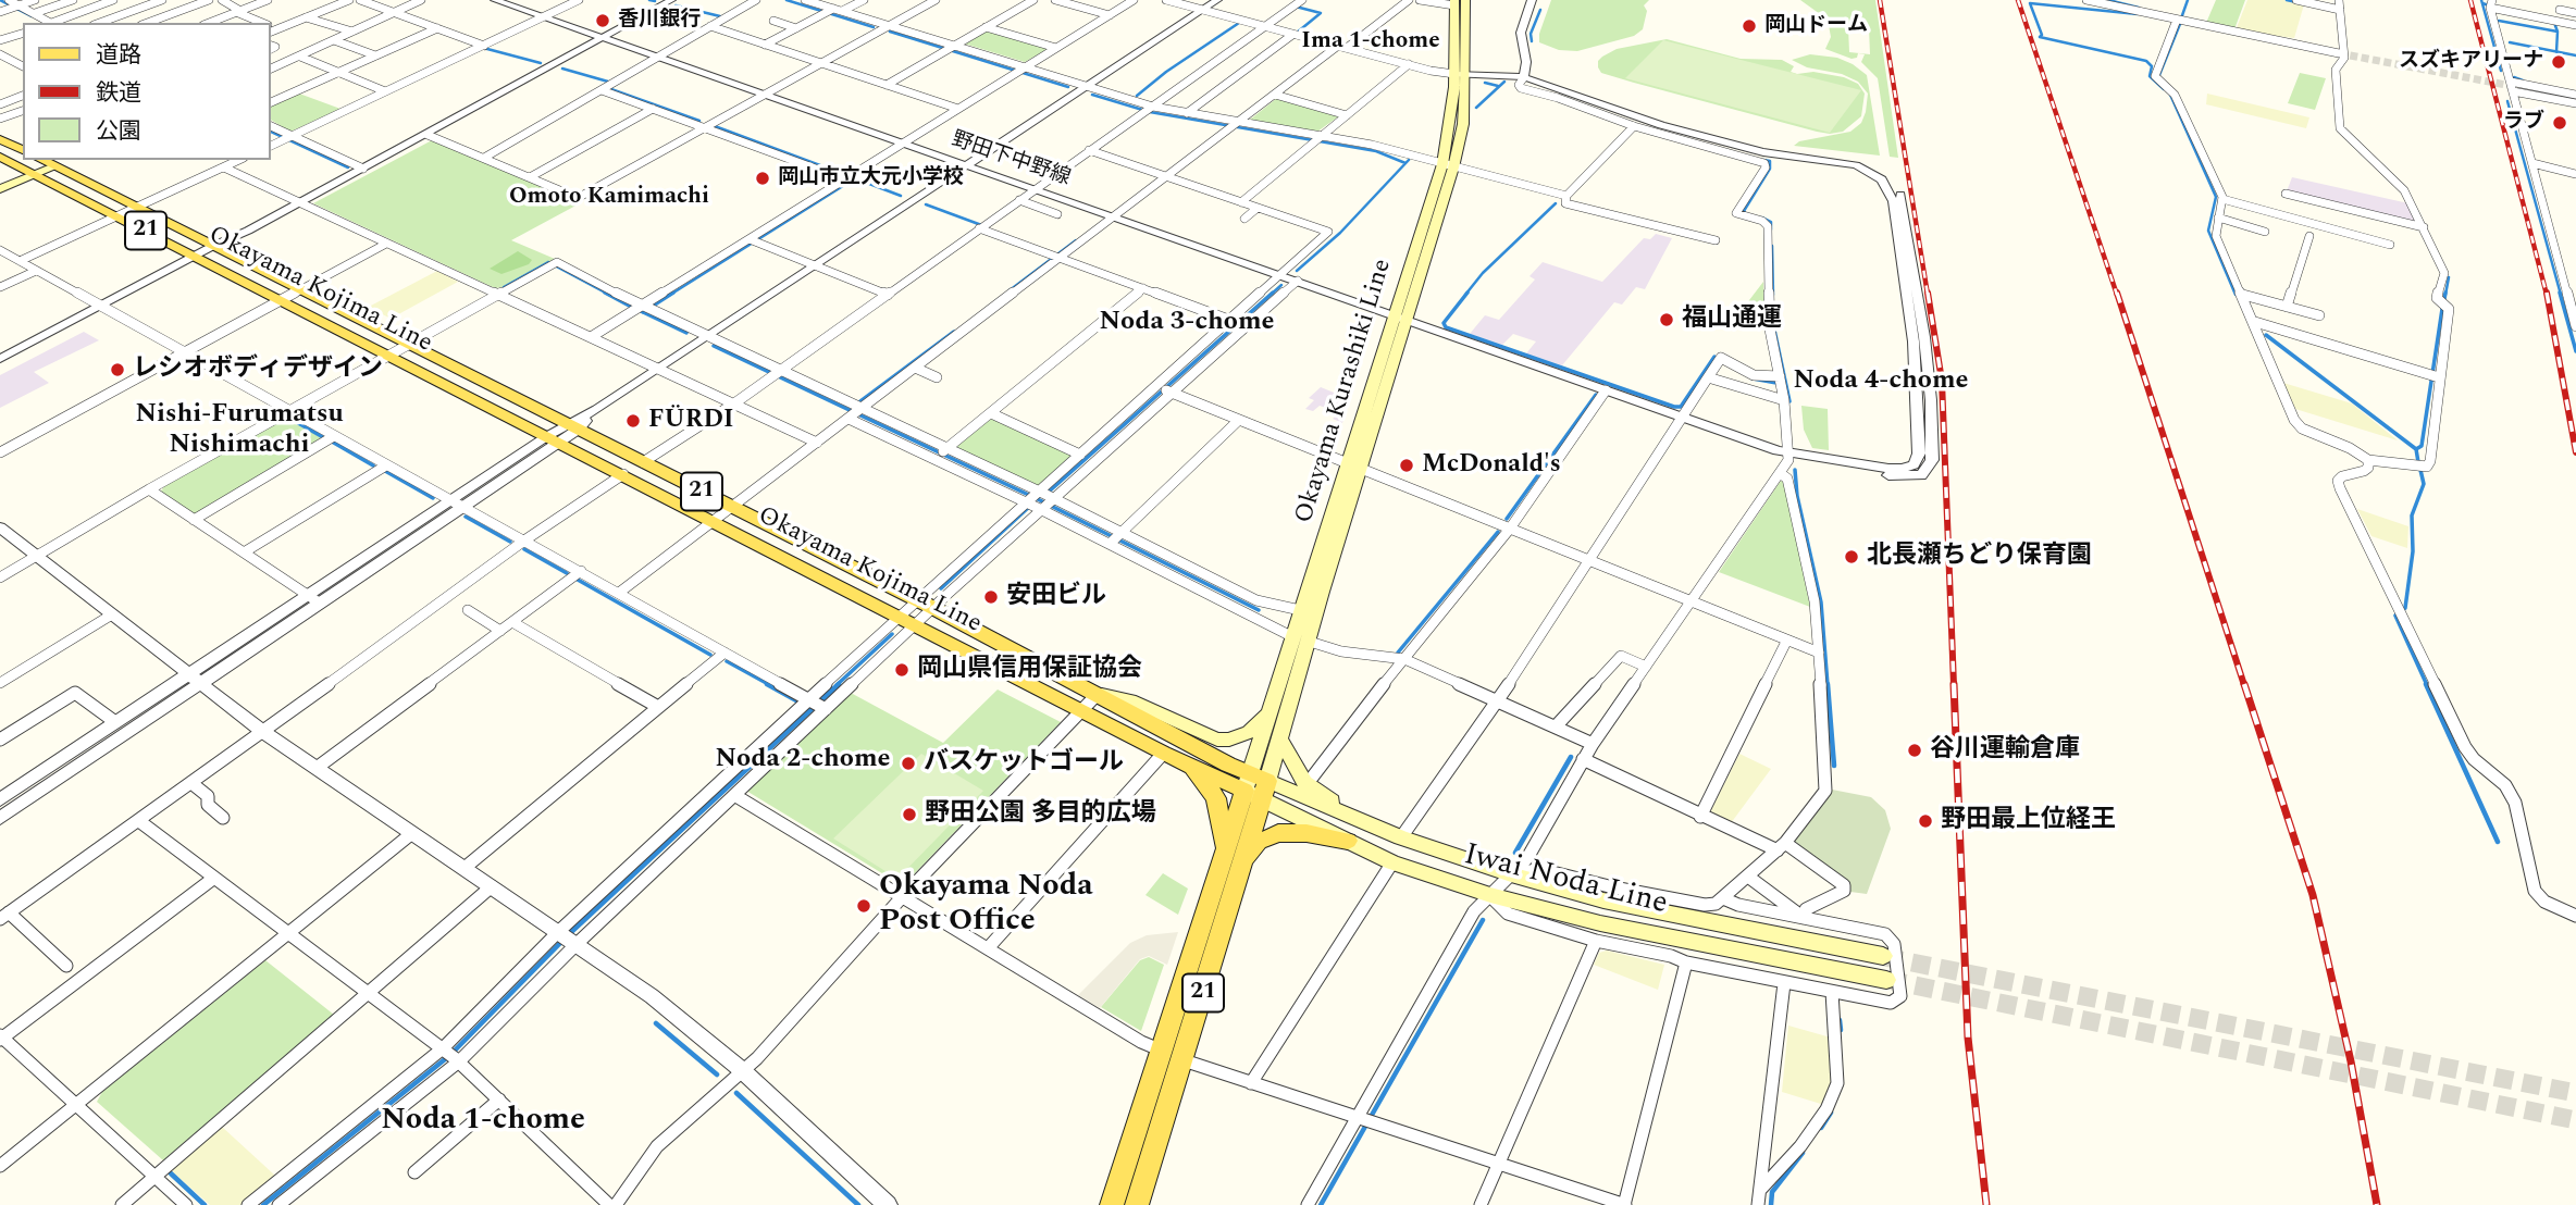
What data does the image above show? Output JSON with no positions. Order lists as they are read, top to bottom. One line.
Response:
{"streets":{"main road":["21","Okayama Kojima Line","Okayama Kurashiki Line","Iwai Noda Line"],"street":["野田下中野線"]},"crossings":[["野田下中野線","Okayama Kurashiki Line"],["21","Okayama Kojima Line"],["21","Okayama Kurashiki Line"],["21","Iwai Noda Line"],["Okayama Kojima Line","Okayama Kurashiki Line"],["Okayama Kojima Line","Iwai Noda Line"],["Okayama Kurashiki Line","Iwai Noda Line"]],"districts":["Ima 1-chome","Omoto Kamimachi","Noda 3-chome","Noda 4-chome","Nishi-Furumatsu Nishimachi","Noda 2-chome","Noda 1-chome"],"places":["香川銀行","岡山ドーム","スズキアリーナ","ラブ","岡山市立大元小学校","福山通運","レシオボディデザイン","FÜRDI","McDonald's","北長瀬ちどり保育園","安田ビル","岡山県信用保証協会","谷川運輸倉庫","バスケットゴール","野田公園 多目的広場","野田最上位経王","Okayama Noda Post Office"],"legend":["道路","鉄道","公園"]}
